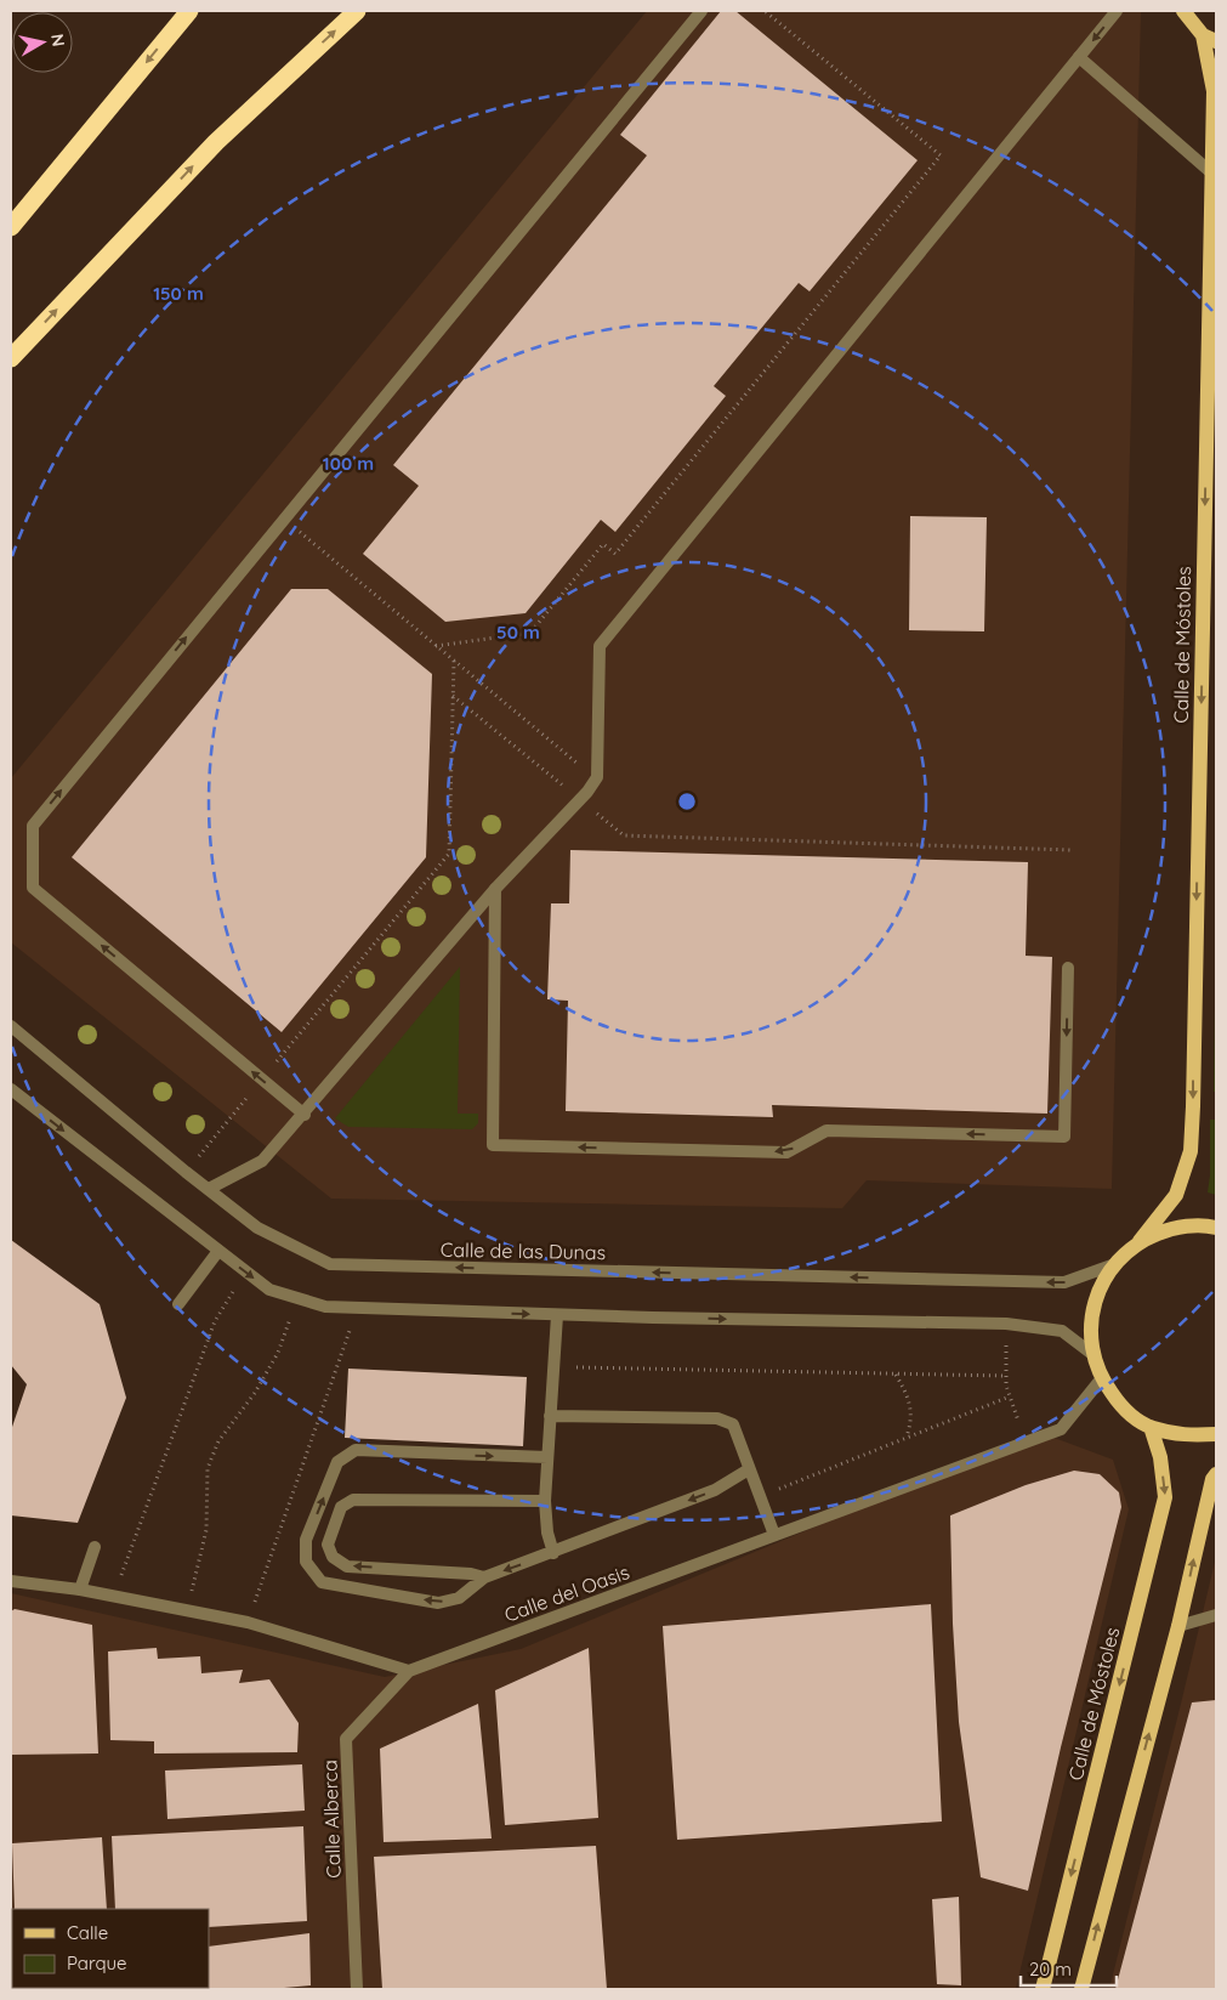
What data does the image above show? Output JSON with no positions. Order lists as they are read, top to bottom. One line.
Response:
{"streets":{"main road":["Calle de Móstoles"],"street":["Calle de las Dunas","Calle del Oasis","Calle Alberca"]},"crossings":[["Calle del Oasis","Calle Alberca"]],"legend":["Calle","Parque"],"scale_bar":"20 m","north":"right","rings":["150 m","100 m","50 m"]}
